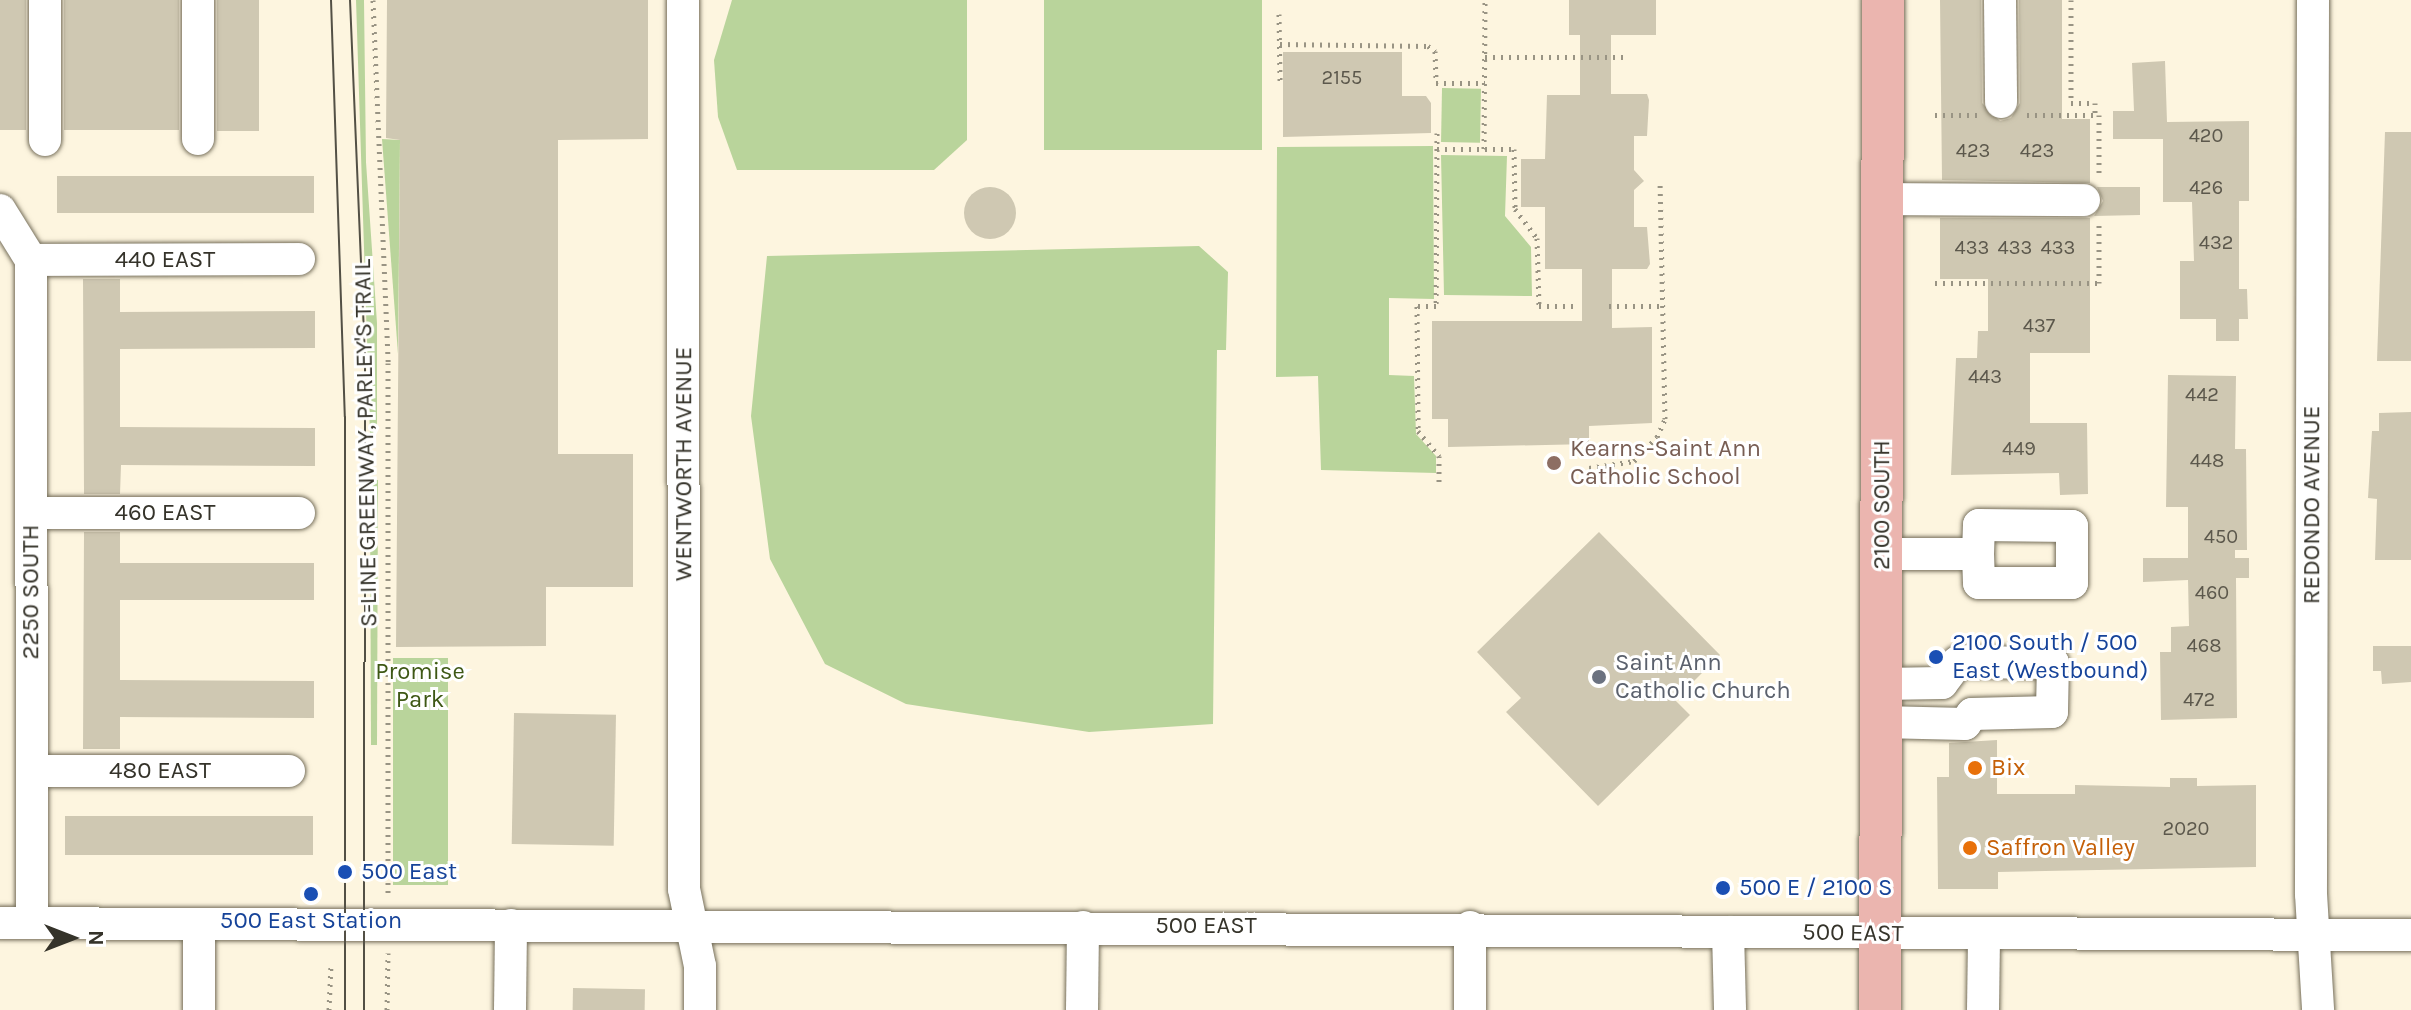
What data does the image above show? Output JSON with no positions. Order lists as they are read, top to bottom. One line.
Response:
{"streets":{"main road":["2100 SOUTH"],"street":["440 EAST","WENTWORTH AVENUE","REDONDO AVENUE","460 EAST","2250 SOUTH","480 EAST","500 EAST"],"path":["S-LINE GREENWAY, PARLEY'S TRAIL"]},"crossings":[["440 EAST","2250 SOUTH"],["WENTWORTH AVENUE","500 EAST"],["2100 SOUTH","500 EAST"],["REDONDO AVENUE","500 EAST"],["460 EAST","2250 SOUTH"],["2250 SOUTH","480 EAST"],["2250 SOUTH","500 EAST"]],"parks":["Promise Park"],"places":["Kearns-Saint Ann Catholic School","2100 South / 500 East (Westbound)","Saint Ann Catholic Church","Bix","Saffron Valley","500 East","500 E / 2100 S","500 East Station"],"house_numbers":["2155","420","423","423","426","432","433","433","433","437","443","442","449","448","450","460","468","472","2020"],"north":"right"}
